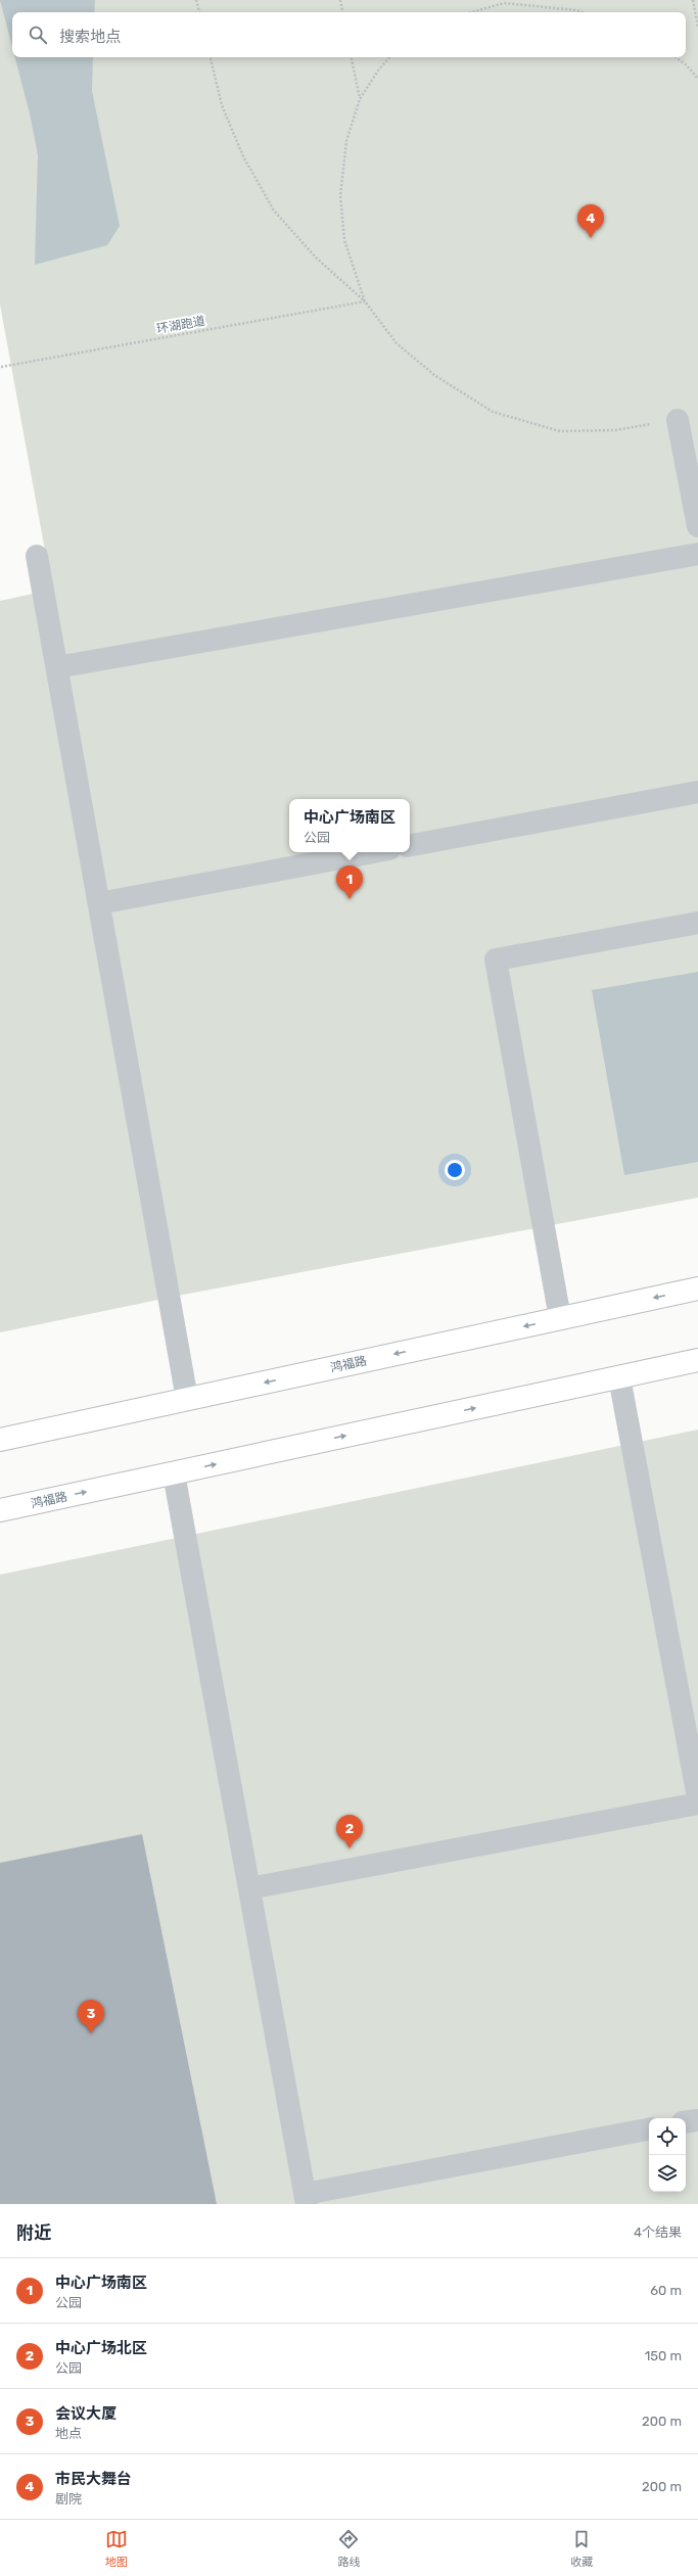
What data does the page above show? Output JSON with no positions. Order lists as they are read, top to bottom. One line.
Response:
{"streets":{"main road":["鸿福路"],"path":["环湖跑道"]},"page":{"search":"搜索地点","pins":["4","1","2","3"],"popup":["中心广场南区","公园"],"heading":["附近","4个结果"],"list":[{"mark":"1","name":"中心广场南区","note":"公园","value":"60 m"},{"mark":"2","name":"中心广场北区","note":"公园","value":"150 m"},{"mark":"3","name":"会议大厦","note":"地点","value":"200 m"},{"mark":"4","name":"市民大舞台","note":"剧院","value":"200 m"}],"nav":["地图","路线","收藏"]}}
